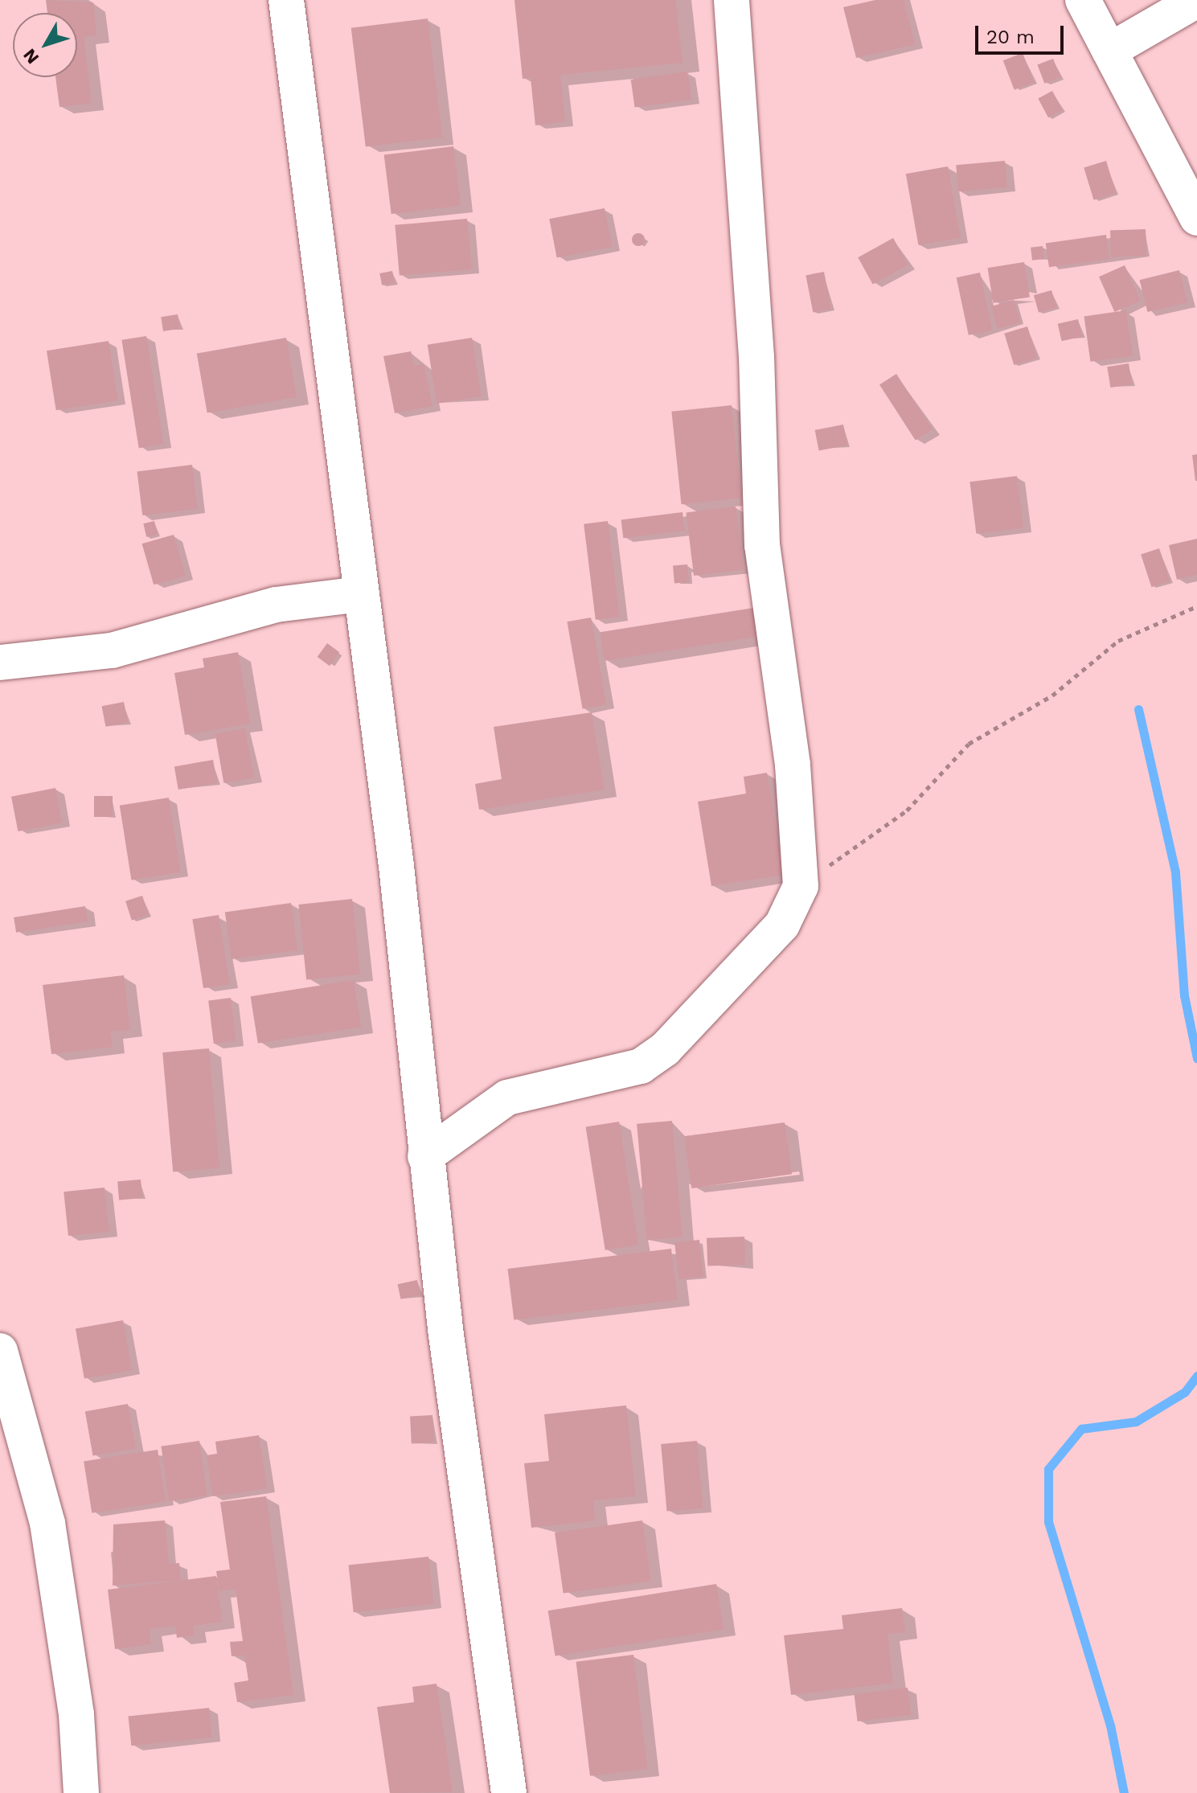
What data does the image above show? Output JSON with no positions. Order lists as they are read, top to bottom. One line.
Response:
{"scale_bar":"20 m","north":"bottom left"}
